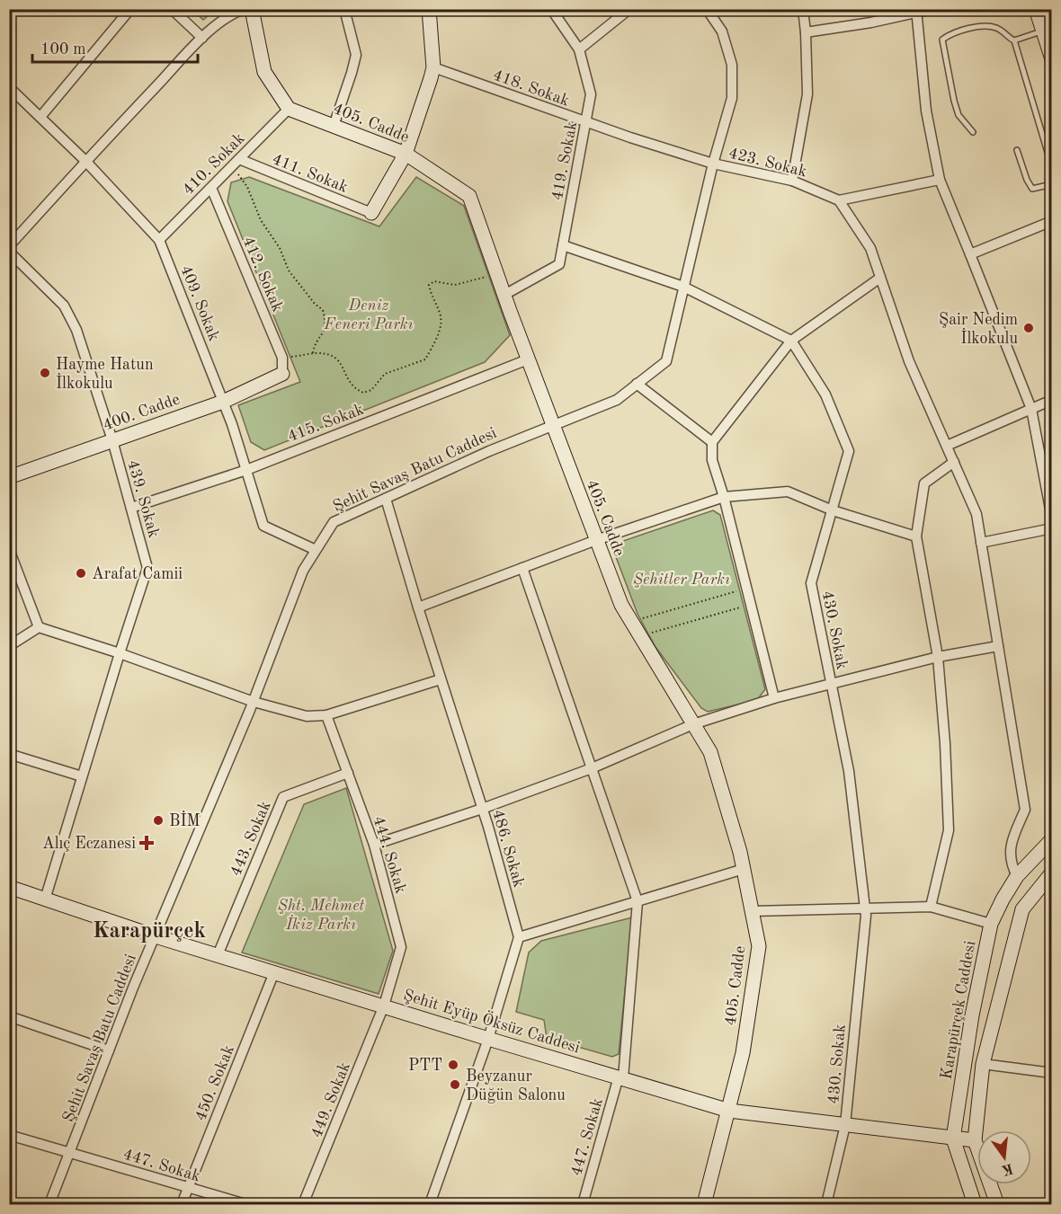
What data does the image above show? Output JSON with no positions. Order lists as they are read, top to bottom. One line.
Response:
{"streets":{"street":["418. Sokak","405. Cadde","419. Sokak","423. Sokak","410. Sokak","411. Sokak","412. Sokak","409. Sokak","400. Cadde","415. Sokak","Şehit Savaş Batu Caddesi","439. Sokak","430. Sokak","443. Sokak","486. Sokak","444. Sokak","Karapürçek Caddesi","Şehit Eyüp Öksüz Caddesi","450. Sokak","449. Sokak","447. Sokak"]},"crossings":[["418. Sokak","419. Sokak"],["418. Sokak","423. Sokak"],["418. Sokak","Şehit Savaş Batu Caddesi"],["405. Cadde","419. Sokak"],["405. Cadde","410. Sokak"],["405. Cadde","415. Sokak"],["405. Cadde","Şehit Savaş Batu Caddesi"],["405. Cadde","Şehit Eyüp Öksüz Caddesi"],["423. Sokak","Şehit Savaş Batu Caddesi"],["410. Sokak","411. Sokak"],["410. Sokak","412. Sokak"],["410. Sokak","409. Sokak"],["412. Sokak","400. Cadde"],["409. Sokak","400. Cadde"],["409. Sokak","415. Sokak"],["409. Sokak","Şehit Savaş Batu Caddesi"],["400. Cadde","439. Sokak"],["415. Sokak","439. Sokak"],["Şehit Savaş Batu Caddesi","486. Sokak"],["Şehit Savaş Batu Caddesi","Şehit Eyüp Öksüz Caddesi"],["Şehit Savaş Batu Caddesi","447. Sokak"],["439. Sokak","Şehit Eyüp Öksüz Caddesi"],["430. Sokak","Şehit Eyüp Öksüz Caddesi"],["443. Sokak","444. Sokak"],["443. Sokak","Şehit Eyüp Öksüz Caddesi"],["444. Sokak","Şehit Eyüp Öksüz Caddesi"],["444. Sokak","449. Sokak"],["Karapürçek Caddesi","Şehit Eyüp Öksüz Caddesi"],["Şehit Eyüp Öksüz Caddesi","450. Sokak"],["Şehit Eyüp Öksüz Caddesi","449. Sokak"],["Şehit Eyüp Öksüz Caddesi","447. Sokak"],["450. Sokak","447. Sokak"]],"districts":["Karapürçek"],"parks":["Deniz Feneri Parkı","Şehitler Parkı","Şht. Mehmet İkiz Parkı"],"places":{"other":["Şair Nedim İlkokulu","Hayme Hatun İlkokulu","Arafat Camii","BİM","PTT","Beyzanur Düğün Salonu"],"health":["Alıç Eczanesi"]},"scale_bar":"100 m","north":"bottom"}
